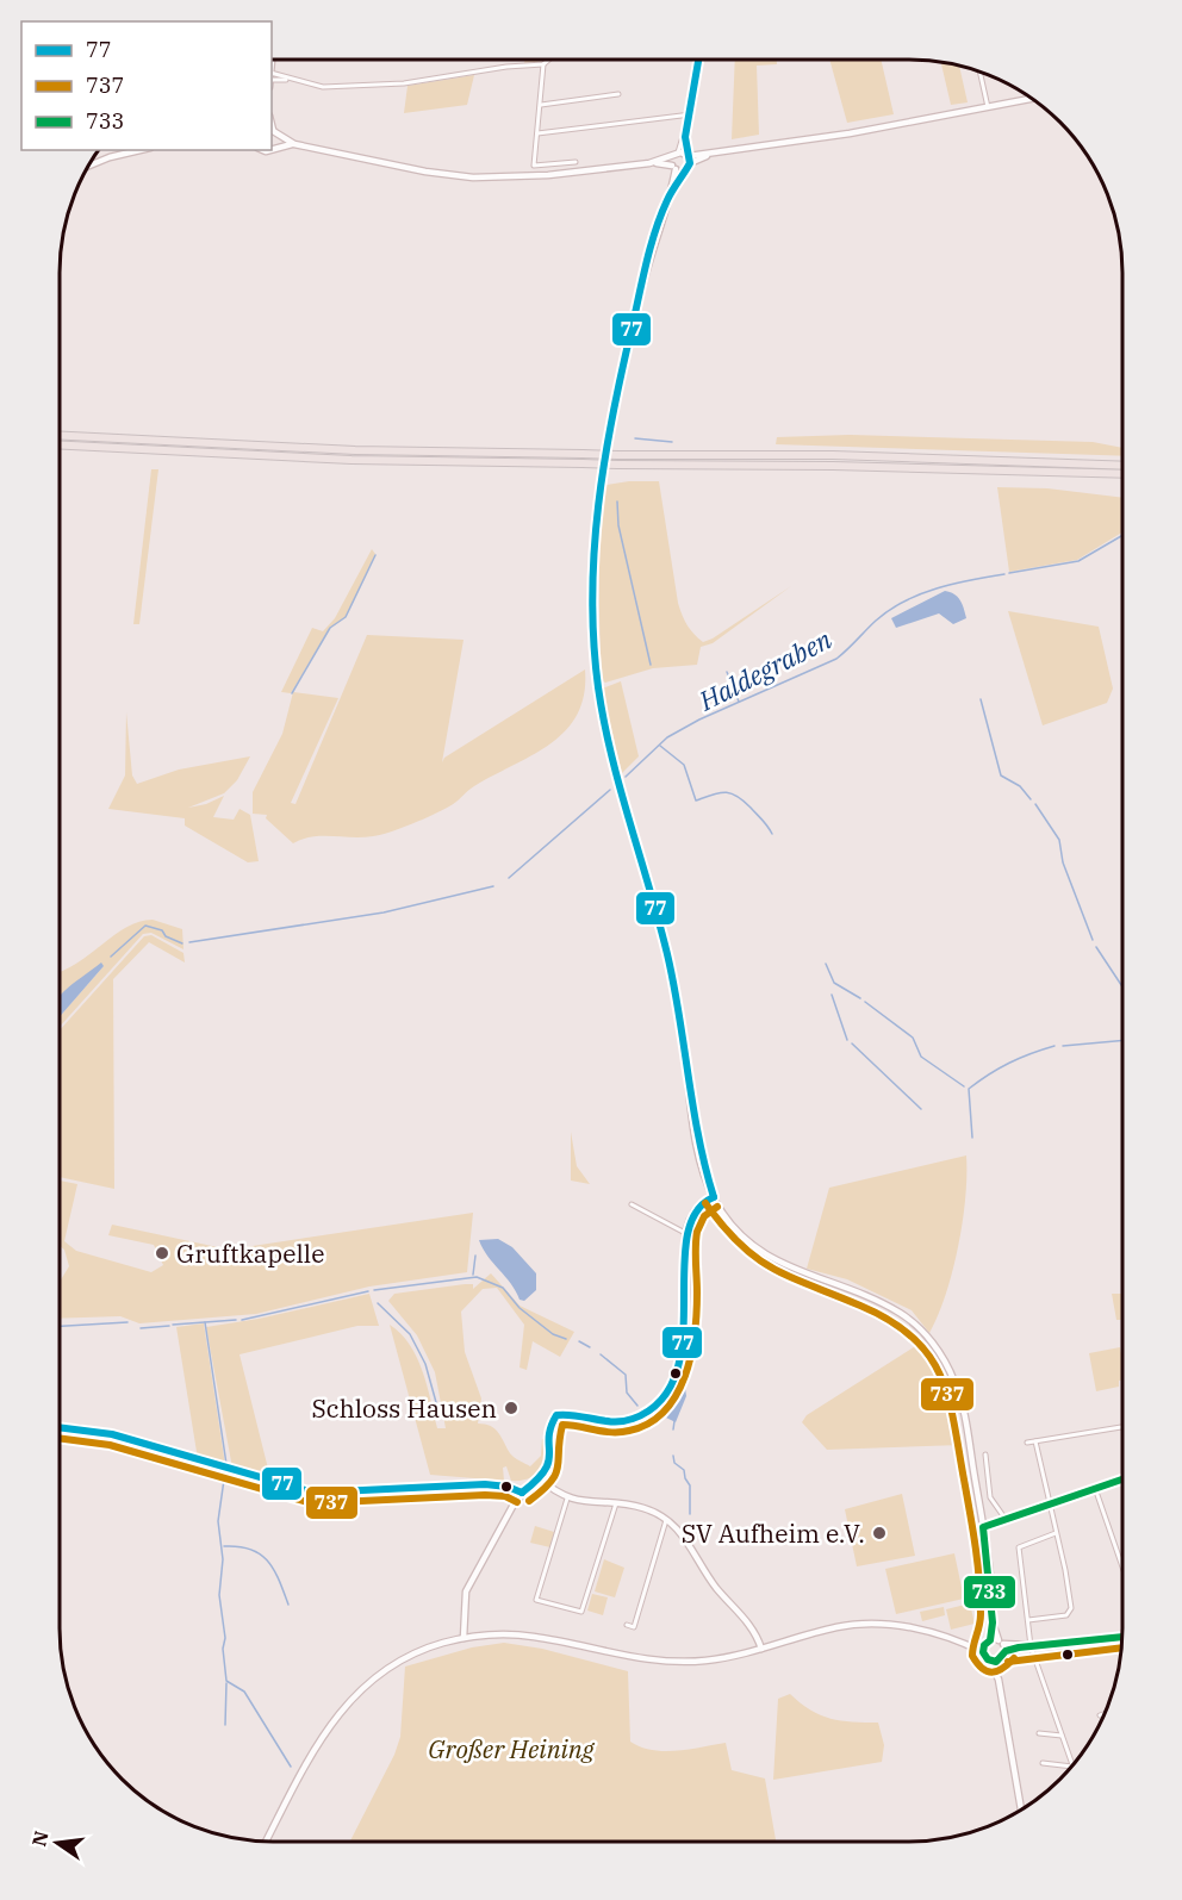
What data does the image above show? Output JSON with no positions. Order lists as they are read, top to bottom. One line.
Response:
{"water":["Haldegraben"],"parks":["Großer Heining"],"places":["Gruftkapelle","Schloss Hausen","SV Aufheim e.V."],"lines":["transit line 77","transit line 737","transit line 733"],"legend":["77","737","733"],"north":"left"}
